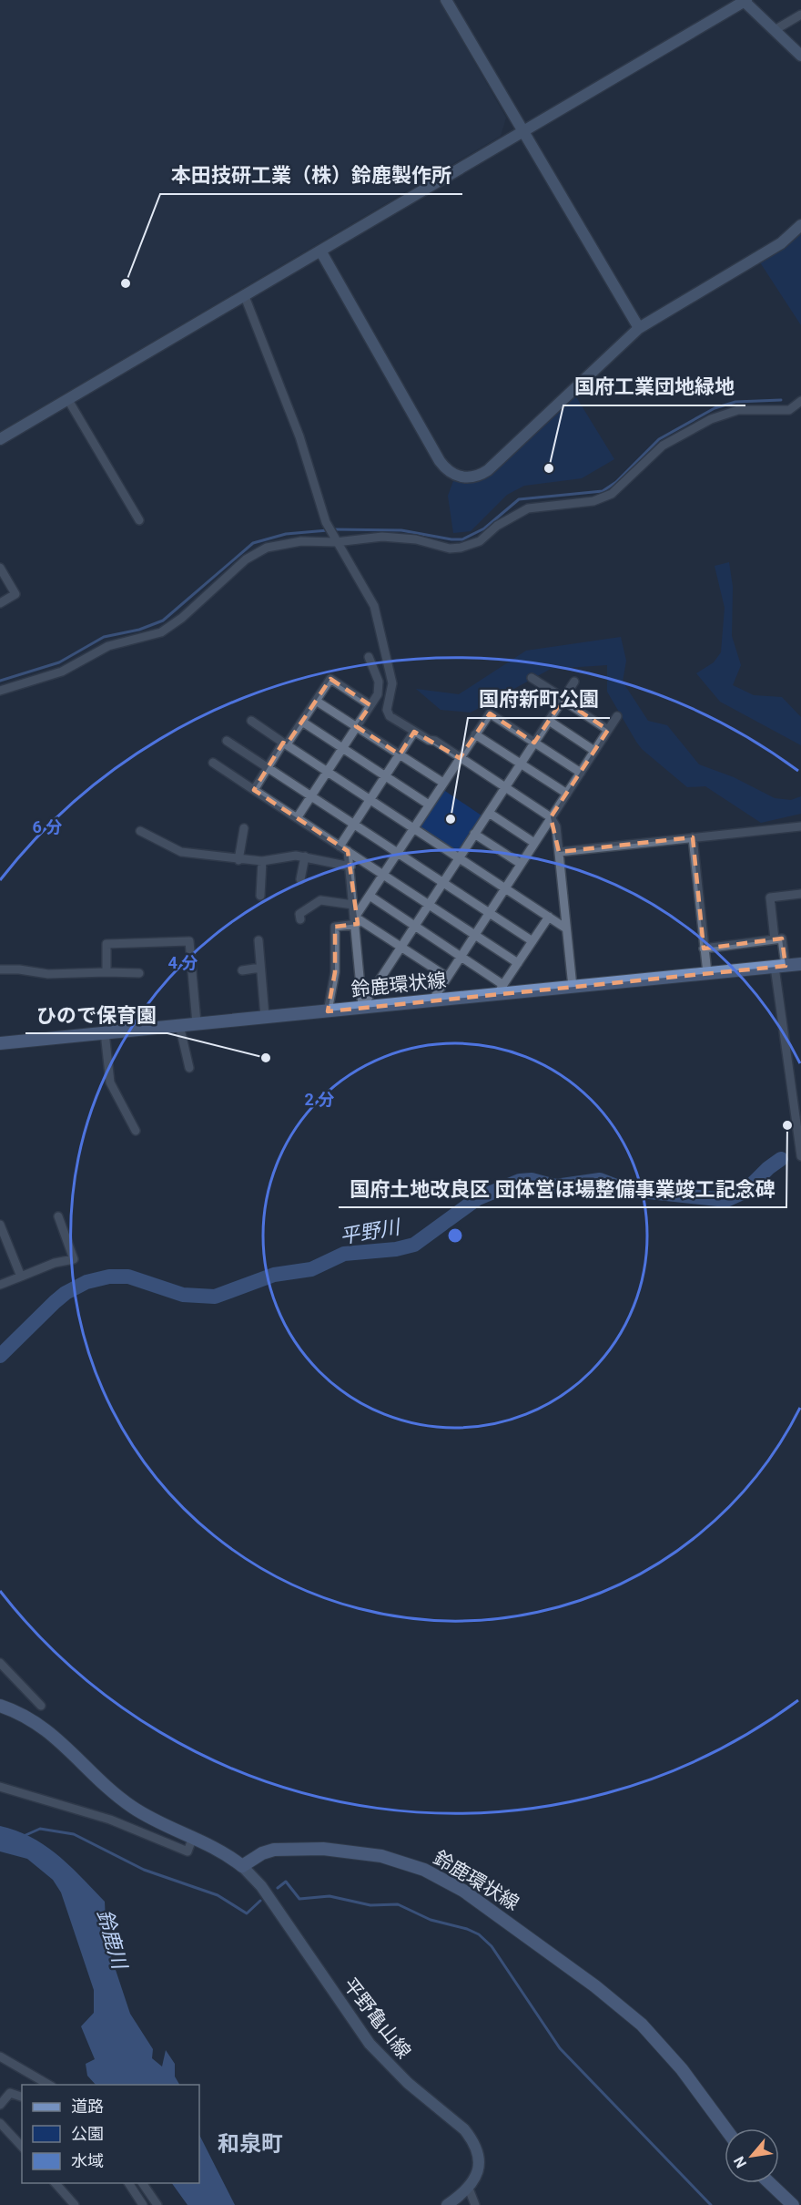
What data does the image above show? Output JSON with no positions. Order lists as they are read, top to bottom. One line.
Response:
{"streets":{"main road":["鈴鹿環状線"],"street":["平野亀山線"]},"crossings":[["鈴鹿環状線","平野亀山線"]],"districts":["和泉町"],"water":["平野川","鈴鹿川"],"places":["本田技研工業（株）鈴鹿製作所","国府工業団地緑地","国府新町公園","ひので保育園","国府土地改良区 団体営ほ場整備事業竣工記念碑"],"legend":["道路","公園","水域"],"north":"bottom left","rings":["6 分","4 分","2 分"]}
